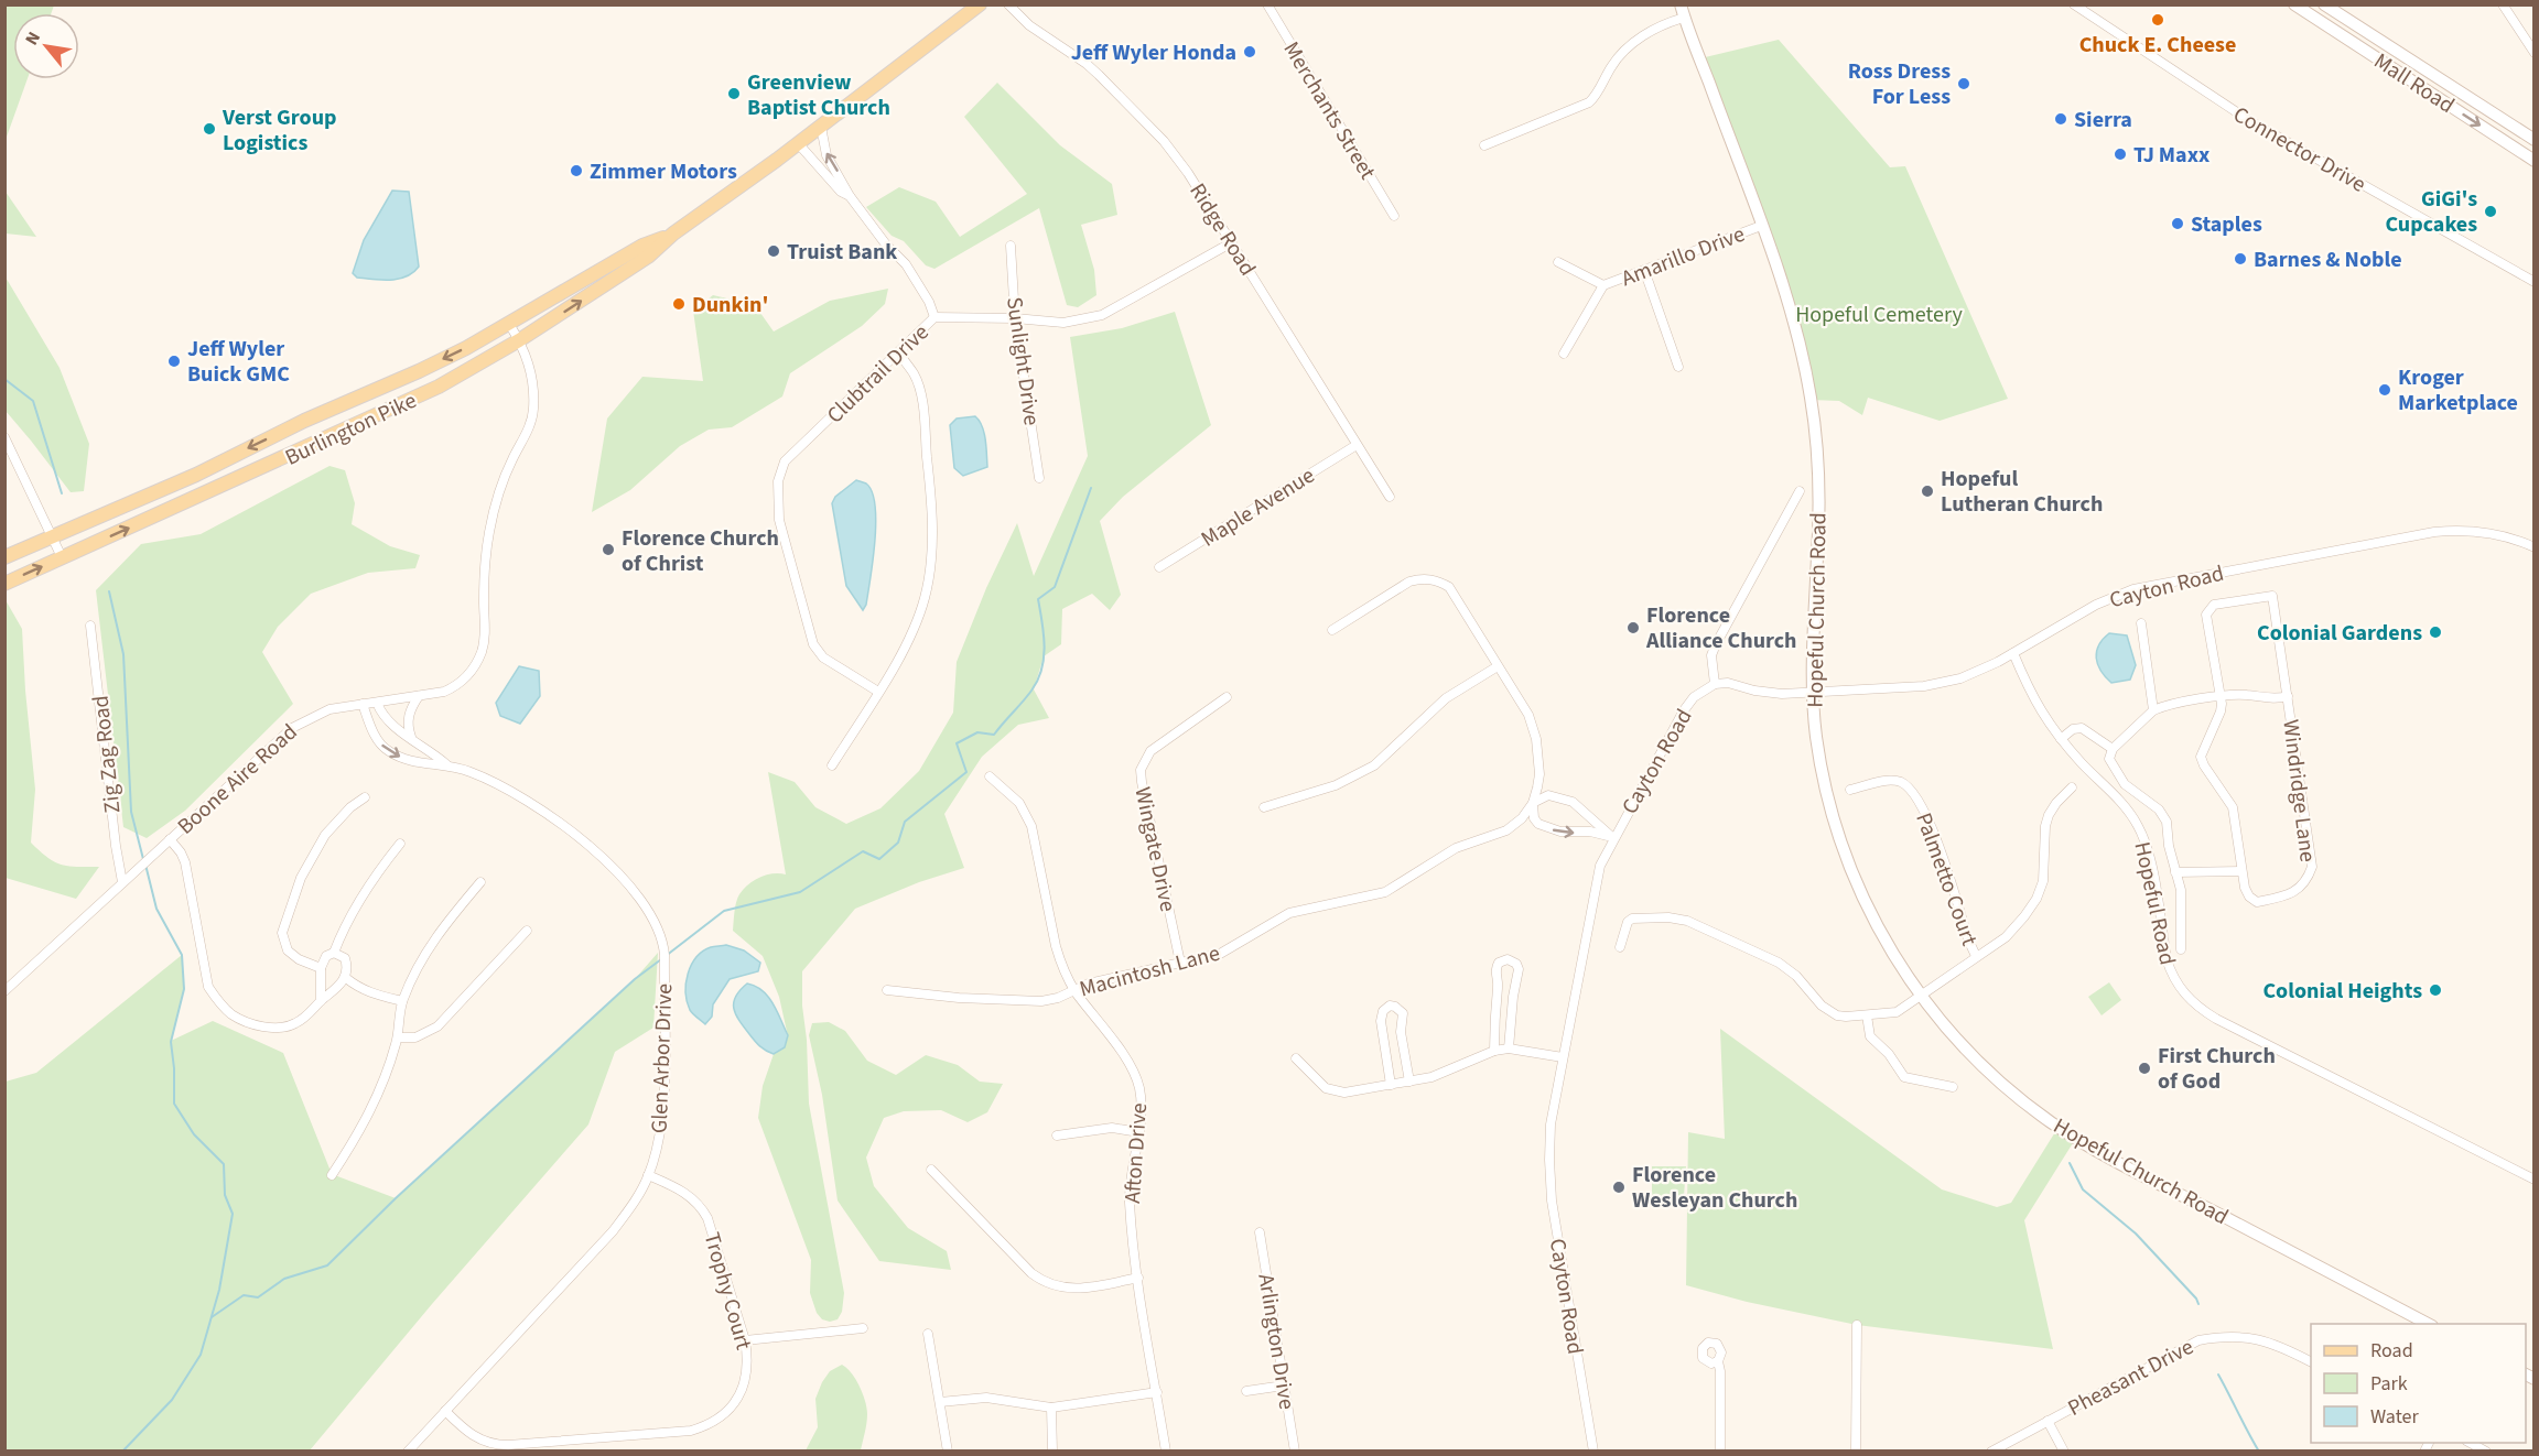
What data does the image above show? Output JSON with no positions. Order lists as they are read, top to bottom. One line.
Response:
{"streets":{"main road":["Mall Road","Burlington Pike","Hopeful Church Road"],"street":["Merchants Street","Connector Drive","Ridge Road","Amarillo Drive","Sunlight Drive","Clubtrail Drive","Maple Avenue","Cayton Road","Zig Zag Road","Boone Aire Road","Windridge Lane","Wingate Drive","Palmetto Court","Hopeful Road","Macintosh Lane","Glen Arbor Drive","Afton Drive","Trophy Court","Arlington Drive","Pheasant Drive"]},"crossings":[["Ridge Road","Clubtrail Drive"],["Ridge Road","Maple Avenue"],["Amarillo Drive","Hopeful Church Road"],["Sunlight Drive","Clubtrail Drive"],["Burlington Pike","Boone Aire Road"],["Cayton Road","Hopeful Church Road"],["Cayton Road","Hopeful Road"],["Hopeful Church Road","Palmetto Court"],["Zig Zag Road","Boone Aire Road"],["Boone Aire Road","Glen Arbor Drive"],["Wingate Drive","Macintosh Lane"],["Macintosh Lane","Afton Drive"],["Glen Arbor Drive","Trophy Court"]],"parks":["Hopeful Cemetery"],"places":["Chuck E. Cheese","Jeff Wyler Honda","Ross Dress For Less","Greenview Baptist Church","Sierra","Verst Group Logistics","TJ Maxx","Zimmer Motors","GiGi's Cupcakes","Staples","Truist Bank","Barnes & Noble","Dunkin'","Jeff Wyler Buick GMC","Kroger Marketplace","Hopeful Lutheran Church","Florence Church of Christ","Florence Alliance Church","Colonial Gardens","Colonial Heights","First Church of God","Florence Wesleyan Church"],"legend":["Road","Park","Water"],"north":"top left"}
